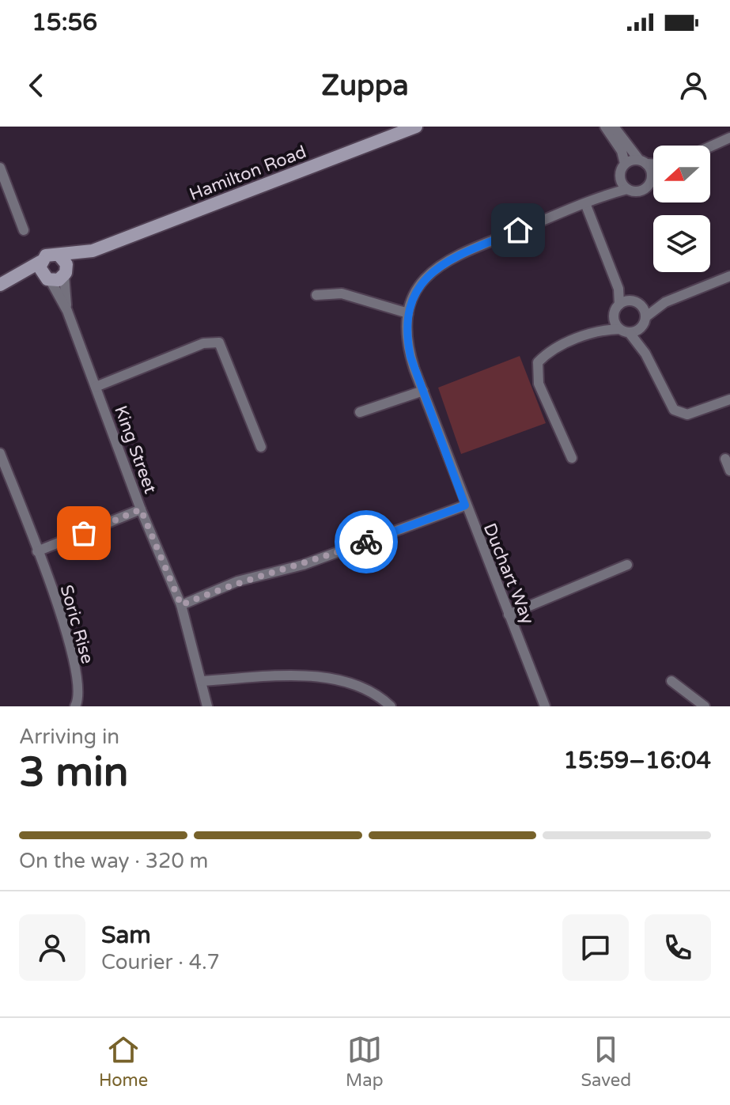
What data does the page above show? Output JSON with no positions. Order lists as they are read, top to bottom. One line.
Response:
{"streets":{"main road":["Hamilton Road"],"street":["King Street","Duchart Way","Soric Rise"]},"crossings":[["Hamilton Road","King Street"]],"north":"left","page":{"status":"15:56","header":"Zuppa","heading":["3 min","Arriving in","15:59–16:04"],"panel":["Sam","Courier · 4.7"],"bar":"On the way · 320 m","tabs":["Home","Map","Saved"]}}
